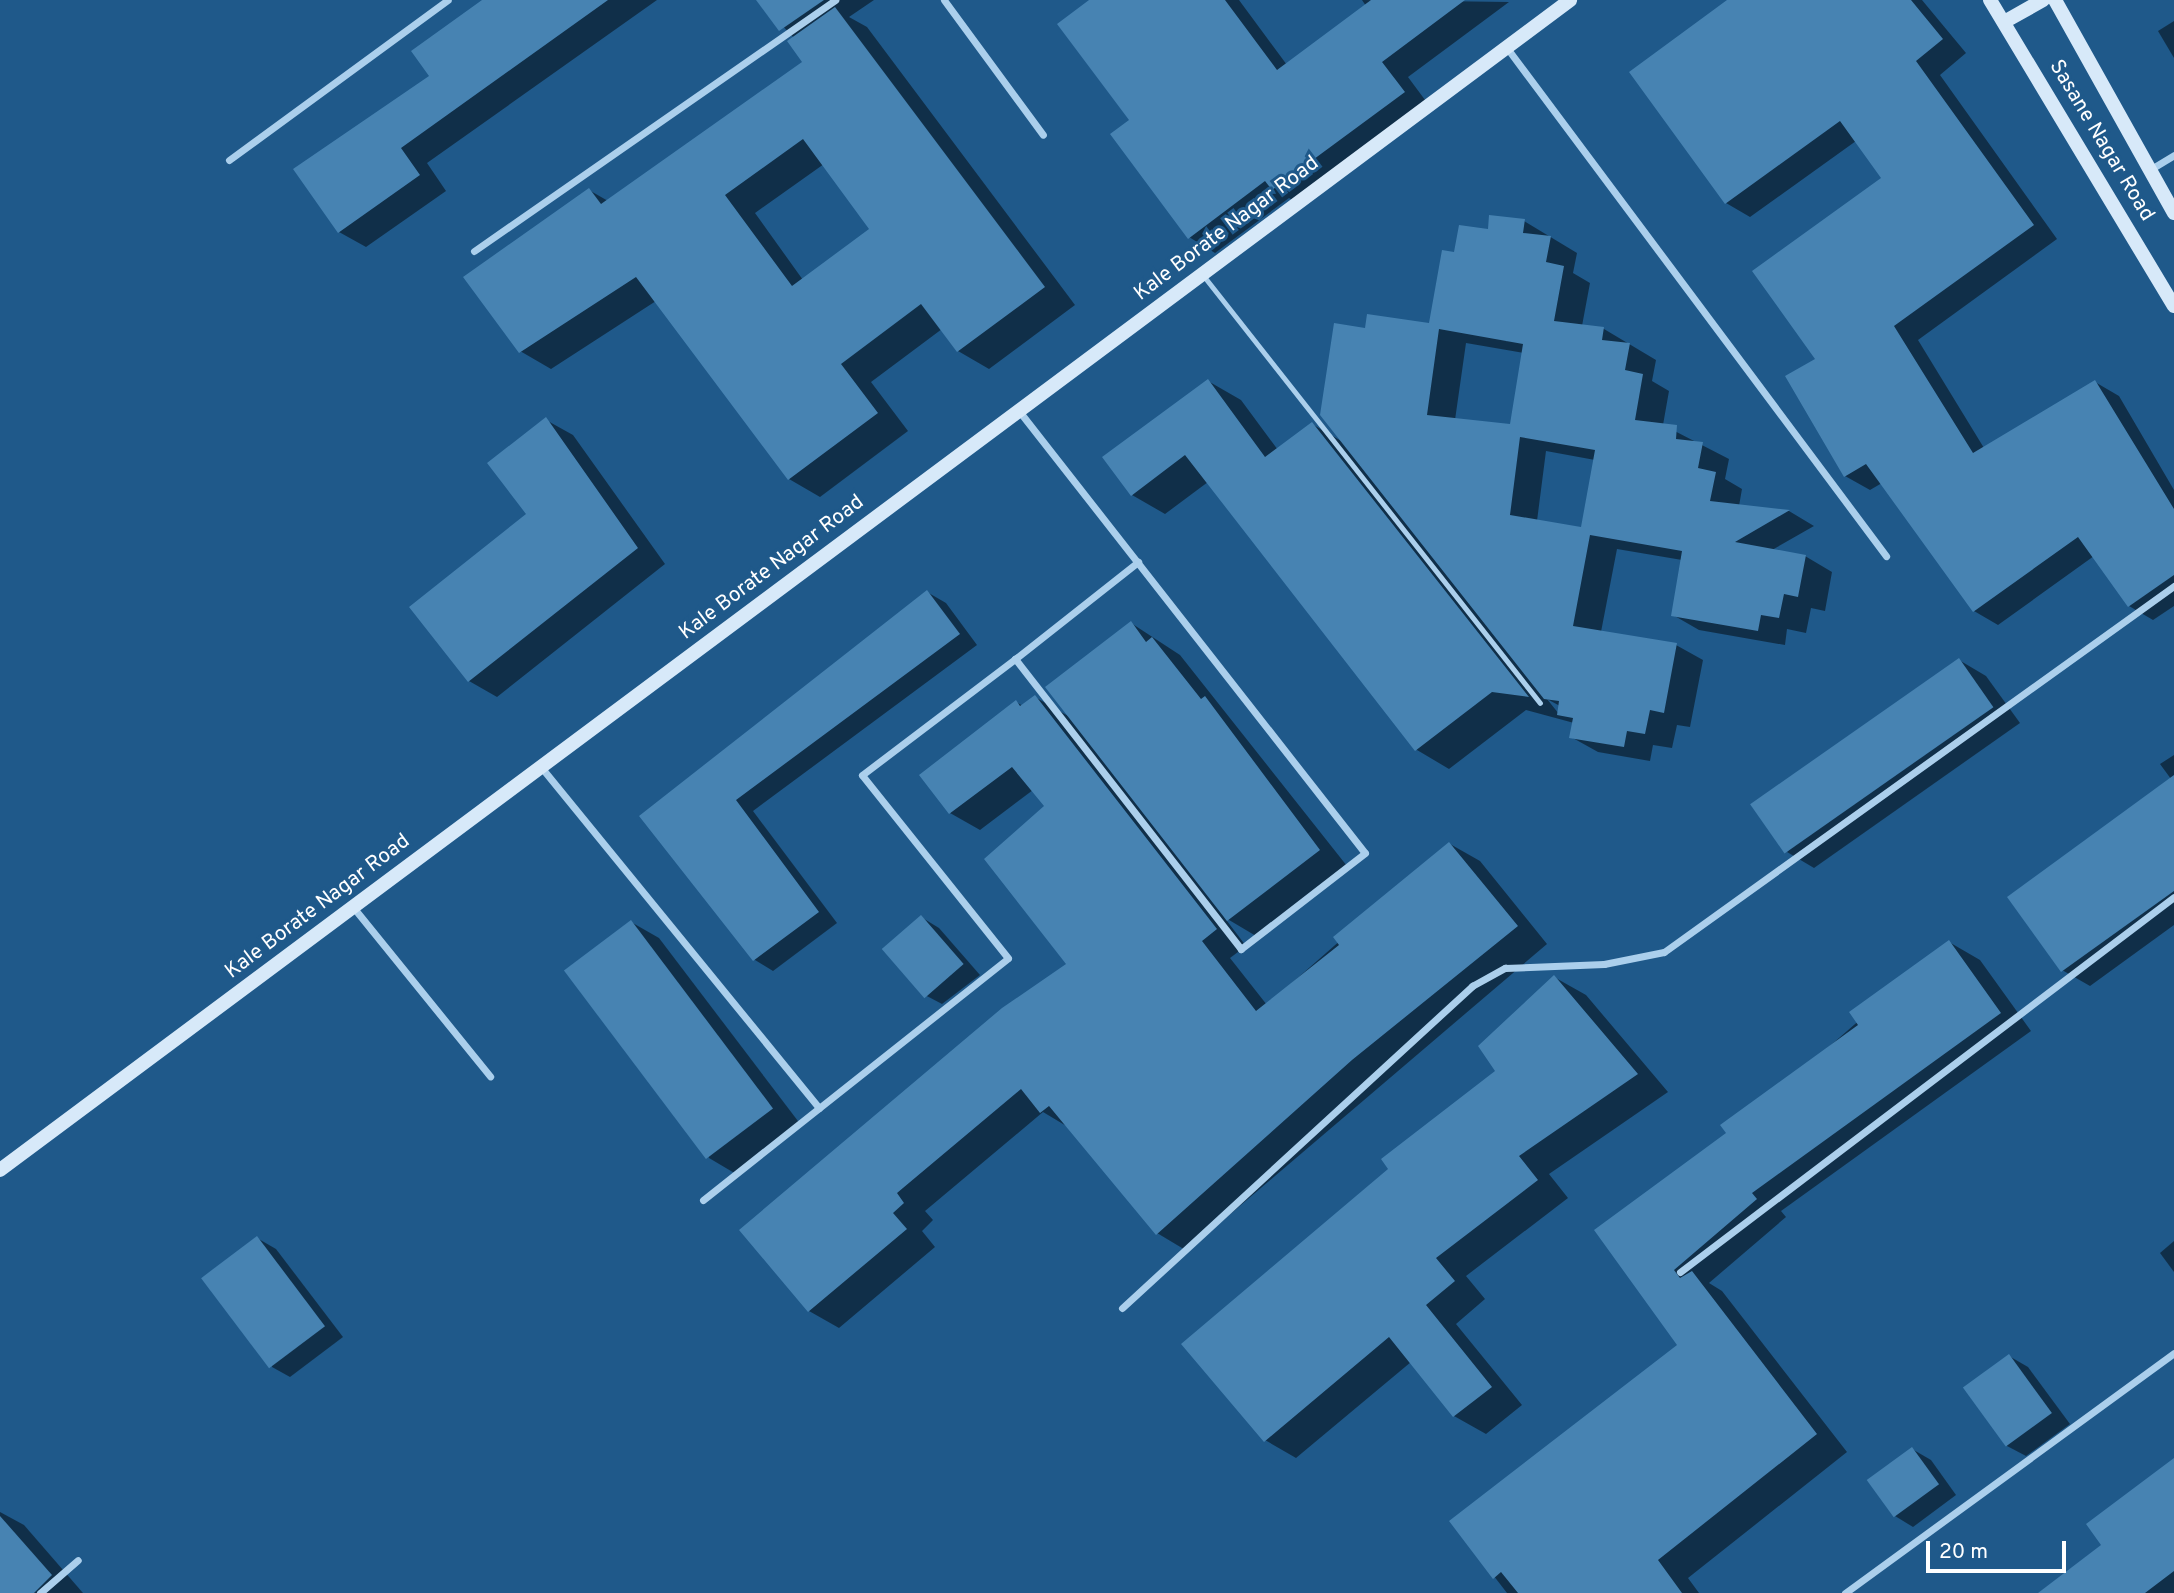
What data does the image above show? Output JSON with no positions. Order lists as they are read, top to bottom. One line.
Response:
{"streets":{"street":["Sasane Nagar Road","Kale Borate Nagar Road"]},"scale_bar":"20 m"}
